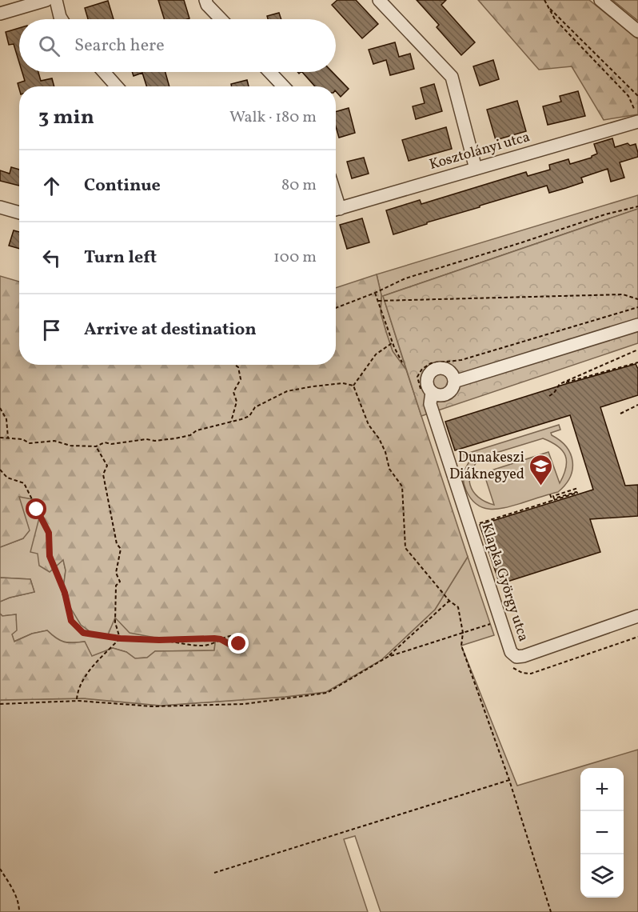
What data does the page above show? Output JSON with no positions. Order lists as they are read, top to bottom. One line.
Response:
{"streets":{"street":["Kosztolányi utca","Klapka György utca"]},"places":{"school or university":["Dunakeszi Diáknegyed"]},"page":{"search":"Search here","heading":["3 min","Walk · 180 m"],"list":[["Continue","80 m"],["Turn left","100 m"],"Arrive at destination"],"map_buttons":["+","−"]}}
